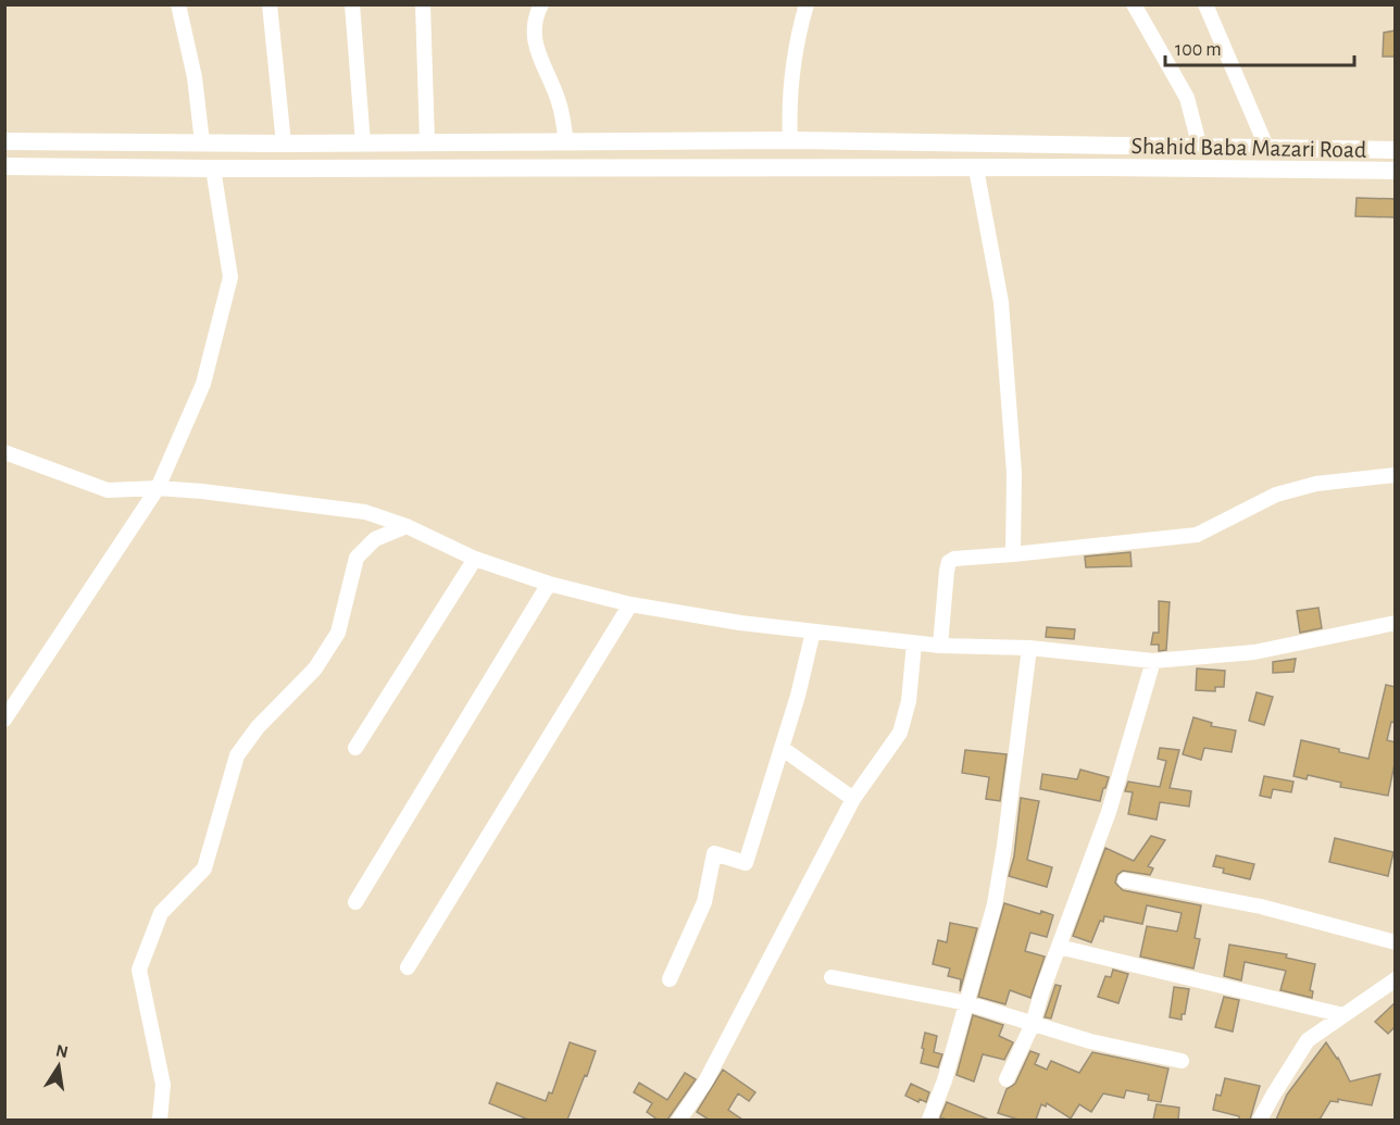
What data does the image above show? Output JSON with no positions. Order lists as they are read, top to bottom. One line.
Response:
{"streets":{"main road":["Shahid Baba Mazari Road"]},"scale_bar":"100 m","north":"top"}
